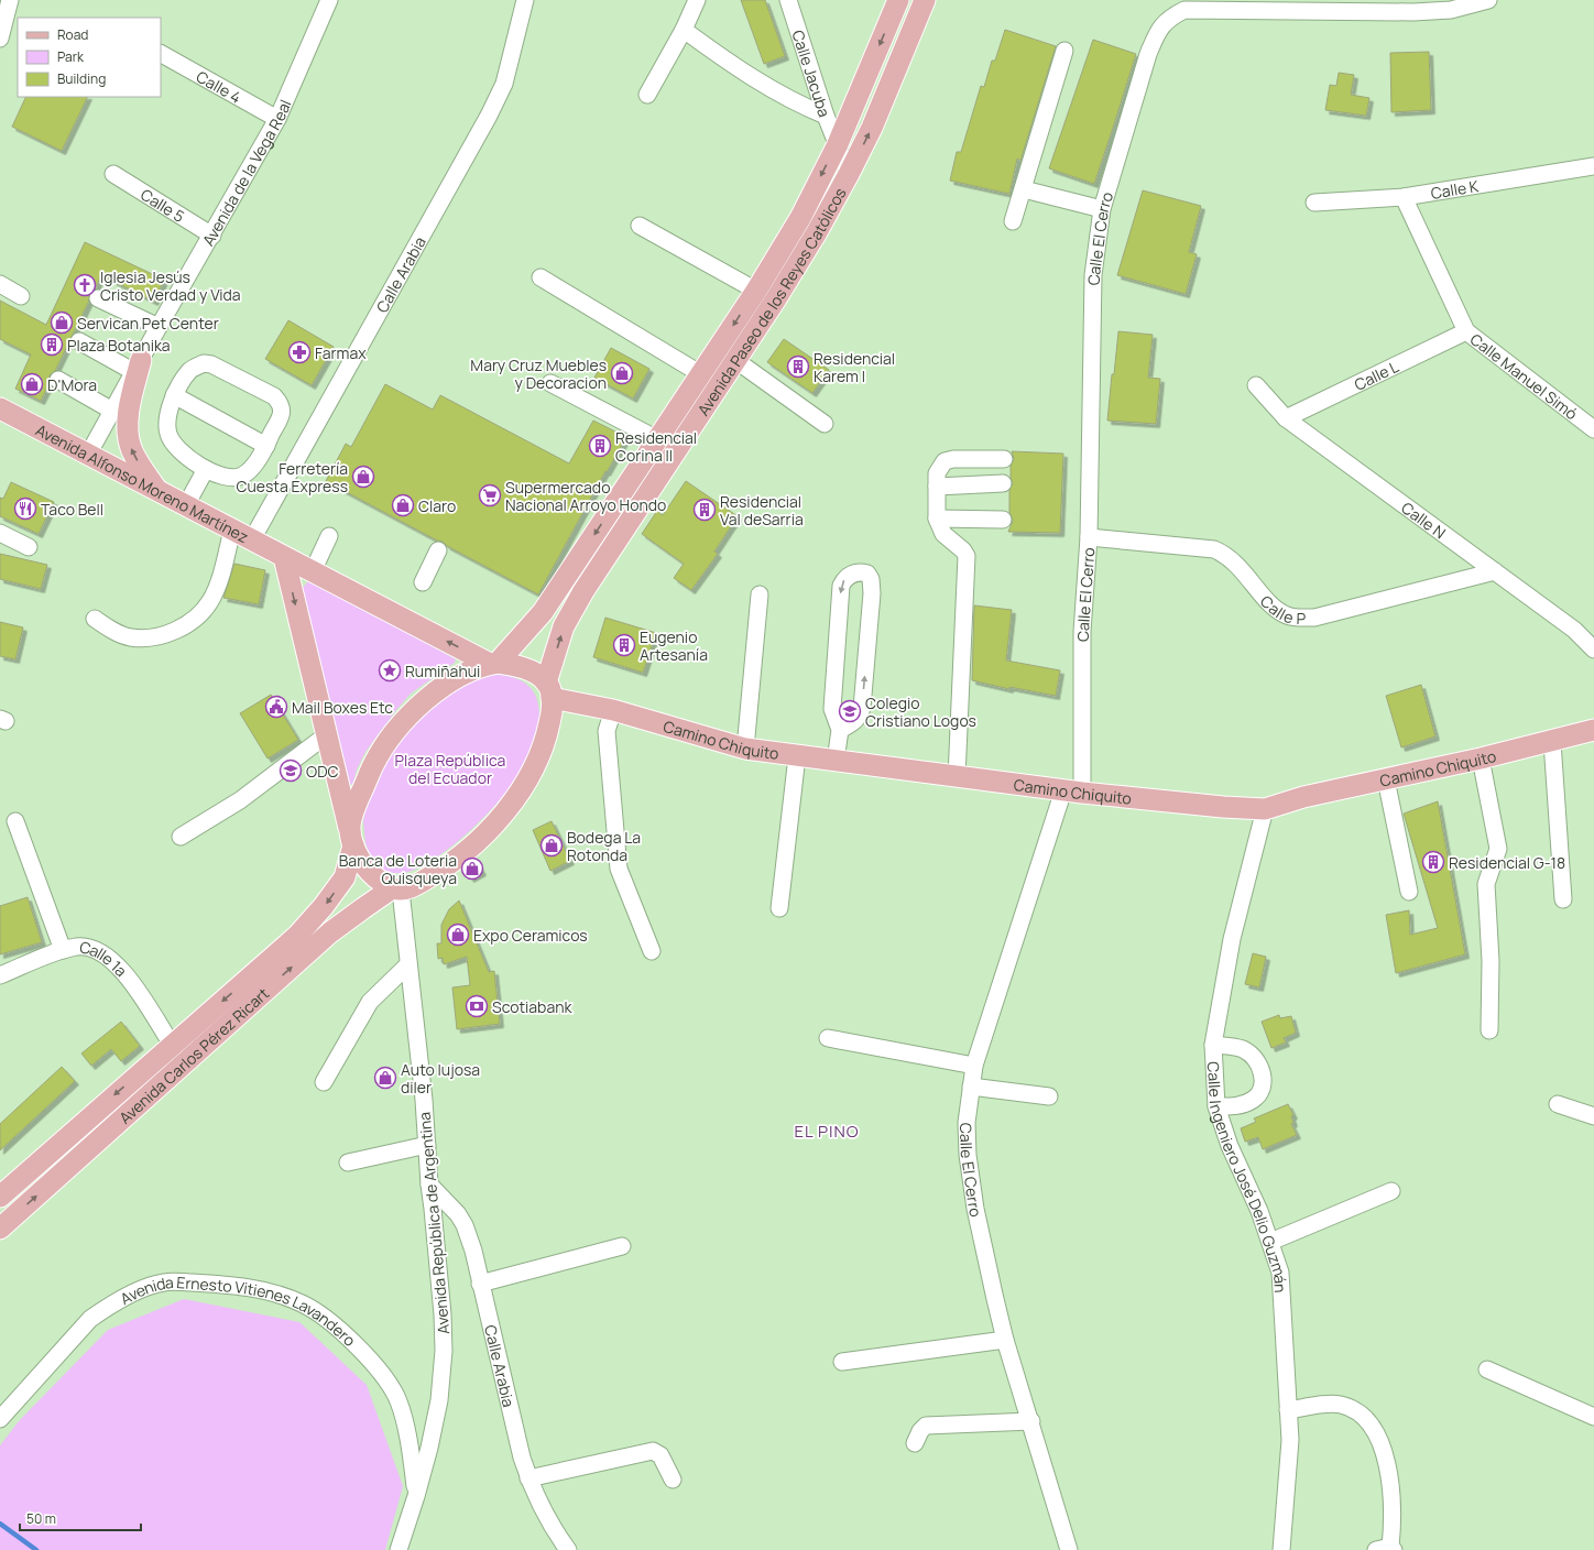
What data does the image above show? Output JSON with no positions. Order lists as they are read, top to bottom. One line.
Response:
{"streets":{"main road":["Avenida Paseo de los Reyes Católicos","Avenida Alfonso Moreno Martínez","Camino Chiquito","Avenida Carlos Pérez Ricart"],"street":["Calle Jacuba","Calle 4","Avenida de la Vega Real","Calle K","Calle 5","Calle El Cerro","Calle Arabia","Calle L","Calle Manuel Simó","Calle N","Calle P","Calle 1a","Calle Ingeniero José Delio Guzmán","Avenida República de Argentina","Avenida Ernesto Vitienes Lavandero"]},"crossings":[["Calle Jacuba","Avenida Paseo de los Reyes Católicos"],["Calle 4","Avenida de la Vega Real"],["Avenida de la Vega Real","Calle 5"],["Avenida de la Vega Real","Avenida Alfonso Moreno Martínez"],["Calle K","Calle Manuel Simó"],["Calle El Cerro","Calle P"],["Calle El Cerro","Camino Chiquito"],["Calle Arabia","Avenida Alfonso Moreno Martínez"],["Calle Arabia","Avenida República de Argentina"],["Avenida Paseo de los Reyes Católicos","Avenida Alfonso Moreno Martínez"],["Avenida Paseo de los Reyes Católicos","Camino Chiquito"],["Calle L","Calle Manuel Simó"],["Calle L","Calle N"],["Calle N","Calle P"],["Camino Chiquito","Calle Ingeniero José Delio Guzmán"],["Calle 1a","Avenida Carlos Pérez Ricart"],["Avenida Carlos Pérez Ricart","Avenida República de Argentina"],["Avenida República de Argentina","Avenida Ernesto Vitienes Lavandero"]],"one_way":["Avenida Alfonso Moreno Martínez"],"districts":["EL PINO"],"parks":["Plaza República del Ecuador"],"places":{"church":["Iglesia Jesús Cristo Verdad y Vida"],"shop":["Servican Pet Center","Mary Cruz Muebles y Decoracion","D'Mora","Ferretería Cuesta Express","Claro","Bodega La Rotonda","Banca de Loteria Quisqueya","Expo Ceramicos","Auto lujosa diler"],"building":["Plaza Botanika","Residencial Karem I","Residencial Corina II","Residencial Val deSarria","Eugenio Artesanía","Residencial G-18"],"pharmacy":["Farmax"],"supermarket":["Supermercado Nacional Arroyo Hondo"],"restaurant":["Taco Bell"],"place":["Rumiñahui"],"public building":["Mail Boxes Etc"],"school or university":["Colegio Cristiano Logos","ODC"],"bank":["Scotiabank"]},"legend":["Road","Park","Building"],"scale_bar":"50 m"}
